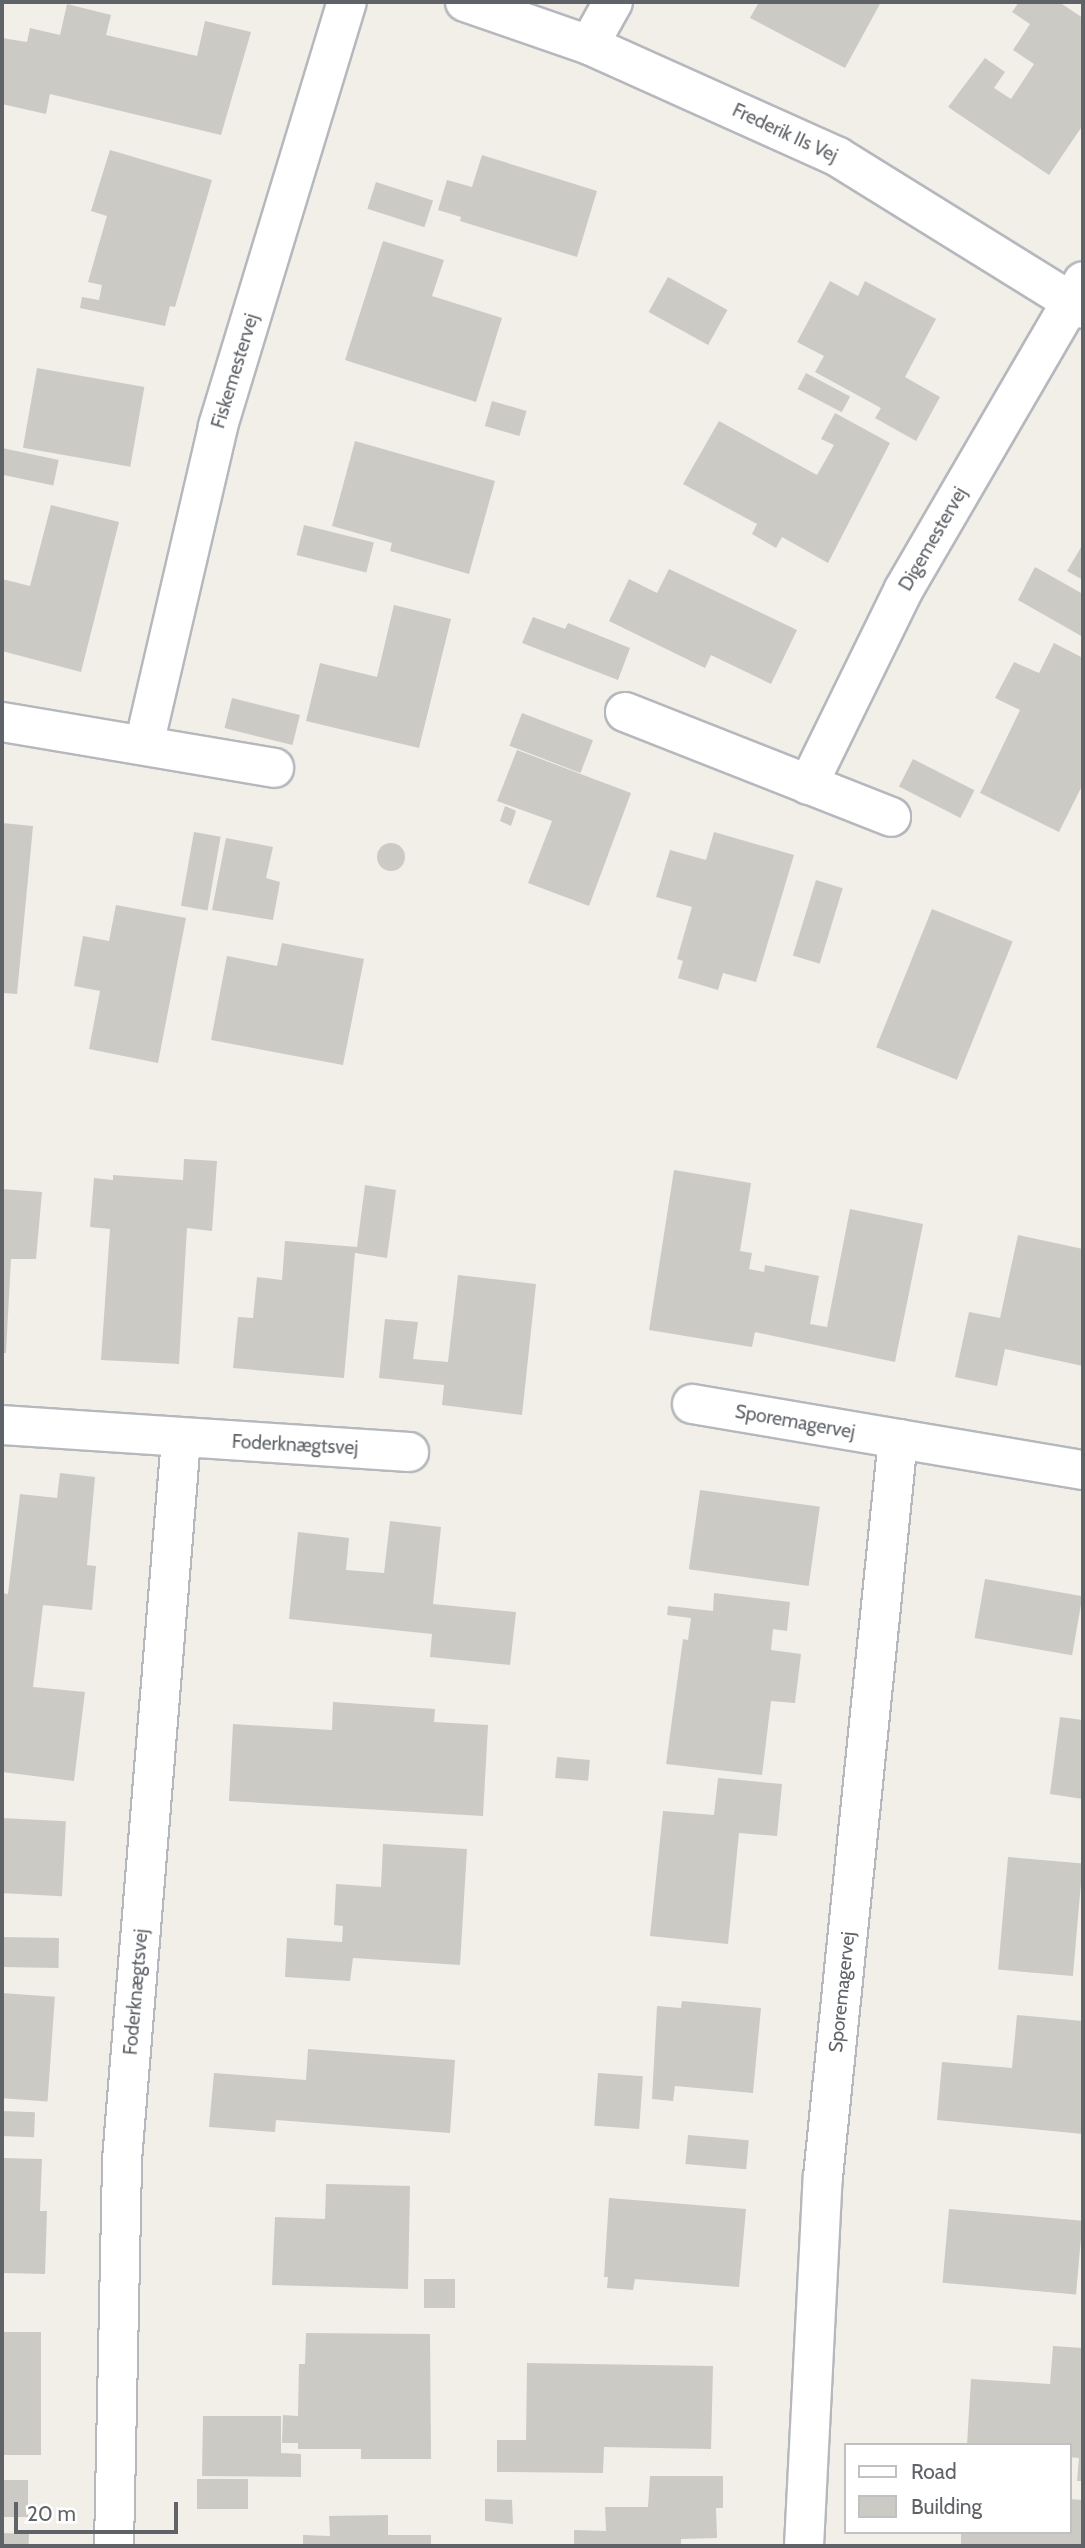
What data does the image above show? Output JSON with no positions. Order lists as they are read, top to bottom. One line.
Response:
{"streets":{"street":["Frederik IIs Vej","Fiskemestervej","Digemestervej","Sporemagervej","Foderknægtsvej"]},"crossings":[["Frederik IIs Vej","Digemestervej"]],"legend":["Road","Building"],"scale_bar":"20 m"}
